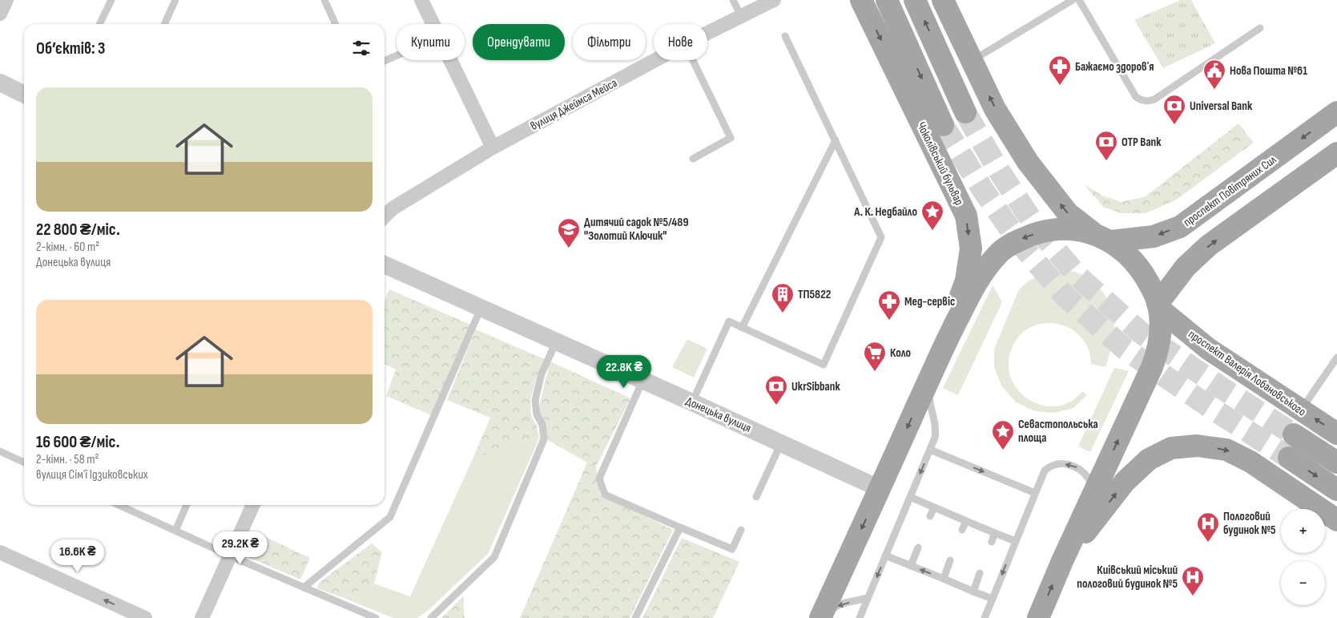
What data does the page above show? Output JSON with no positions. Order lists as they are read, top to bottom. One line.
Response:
{"streets":{"main road":["Чоколівський бульвар","проспект Повітряних Сил","проспект Валерія Лобановського"],"street":["вулиця Джеймса Мейса","Донецька вулиця"]},"places":{"pharmacy":["Бажаємо здоровʼя","Мед-сервіс"],"public building":["Нова Пошта №61"],"bank":["Universal Bank","OTP Bank","UkrSibbank"],"place":["А. К. Недбайло","Севастопольська площа"],"school or university":["Дитячий садок №5/489 \"Золотий Ключик\""],"building":["ТП5822"],"supermarket":["Коло"],"hospital":["Пологовий будинок №5","Киівський міський пологовий будинок №5"]},"page":{"chip":["Купити","Орендувати","Фільтри","Нове"],"heading":"Об’єктів: 3","list":[{"name":"22 800 ₴/міс.","note":"2-кімн. · 60 m² · Донецька вулиця"},{"name":"16 600 ₴/міс.","note":"2-кімн. · 58 m² · вулиця Сімʼї Ідзиковських"}],"price":["22.8K ₴","29.2K ₴","16.6K ₴"],"map_buttons":["+","−"]}}
